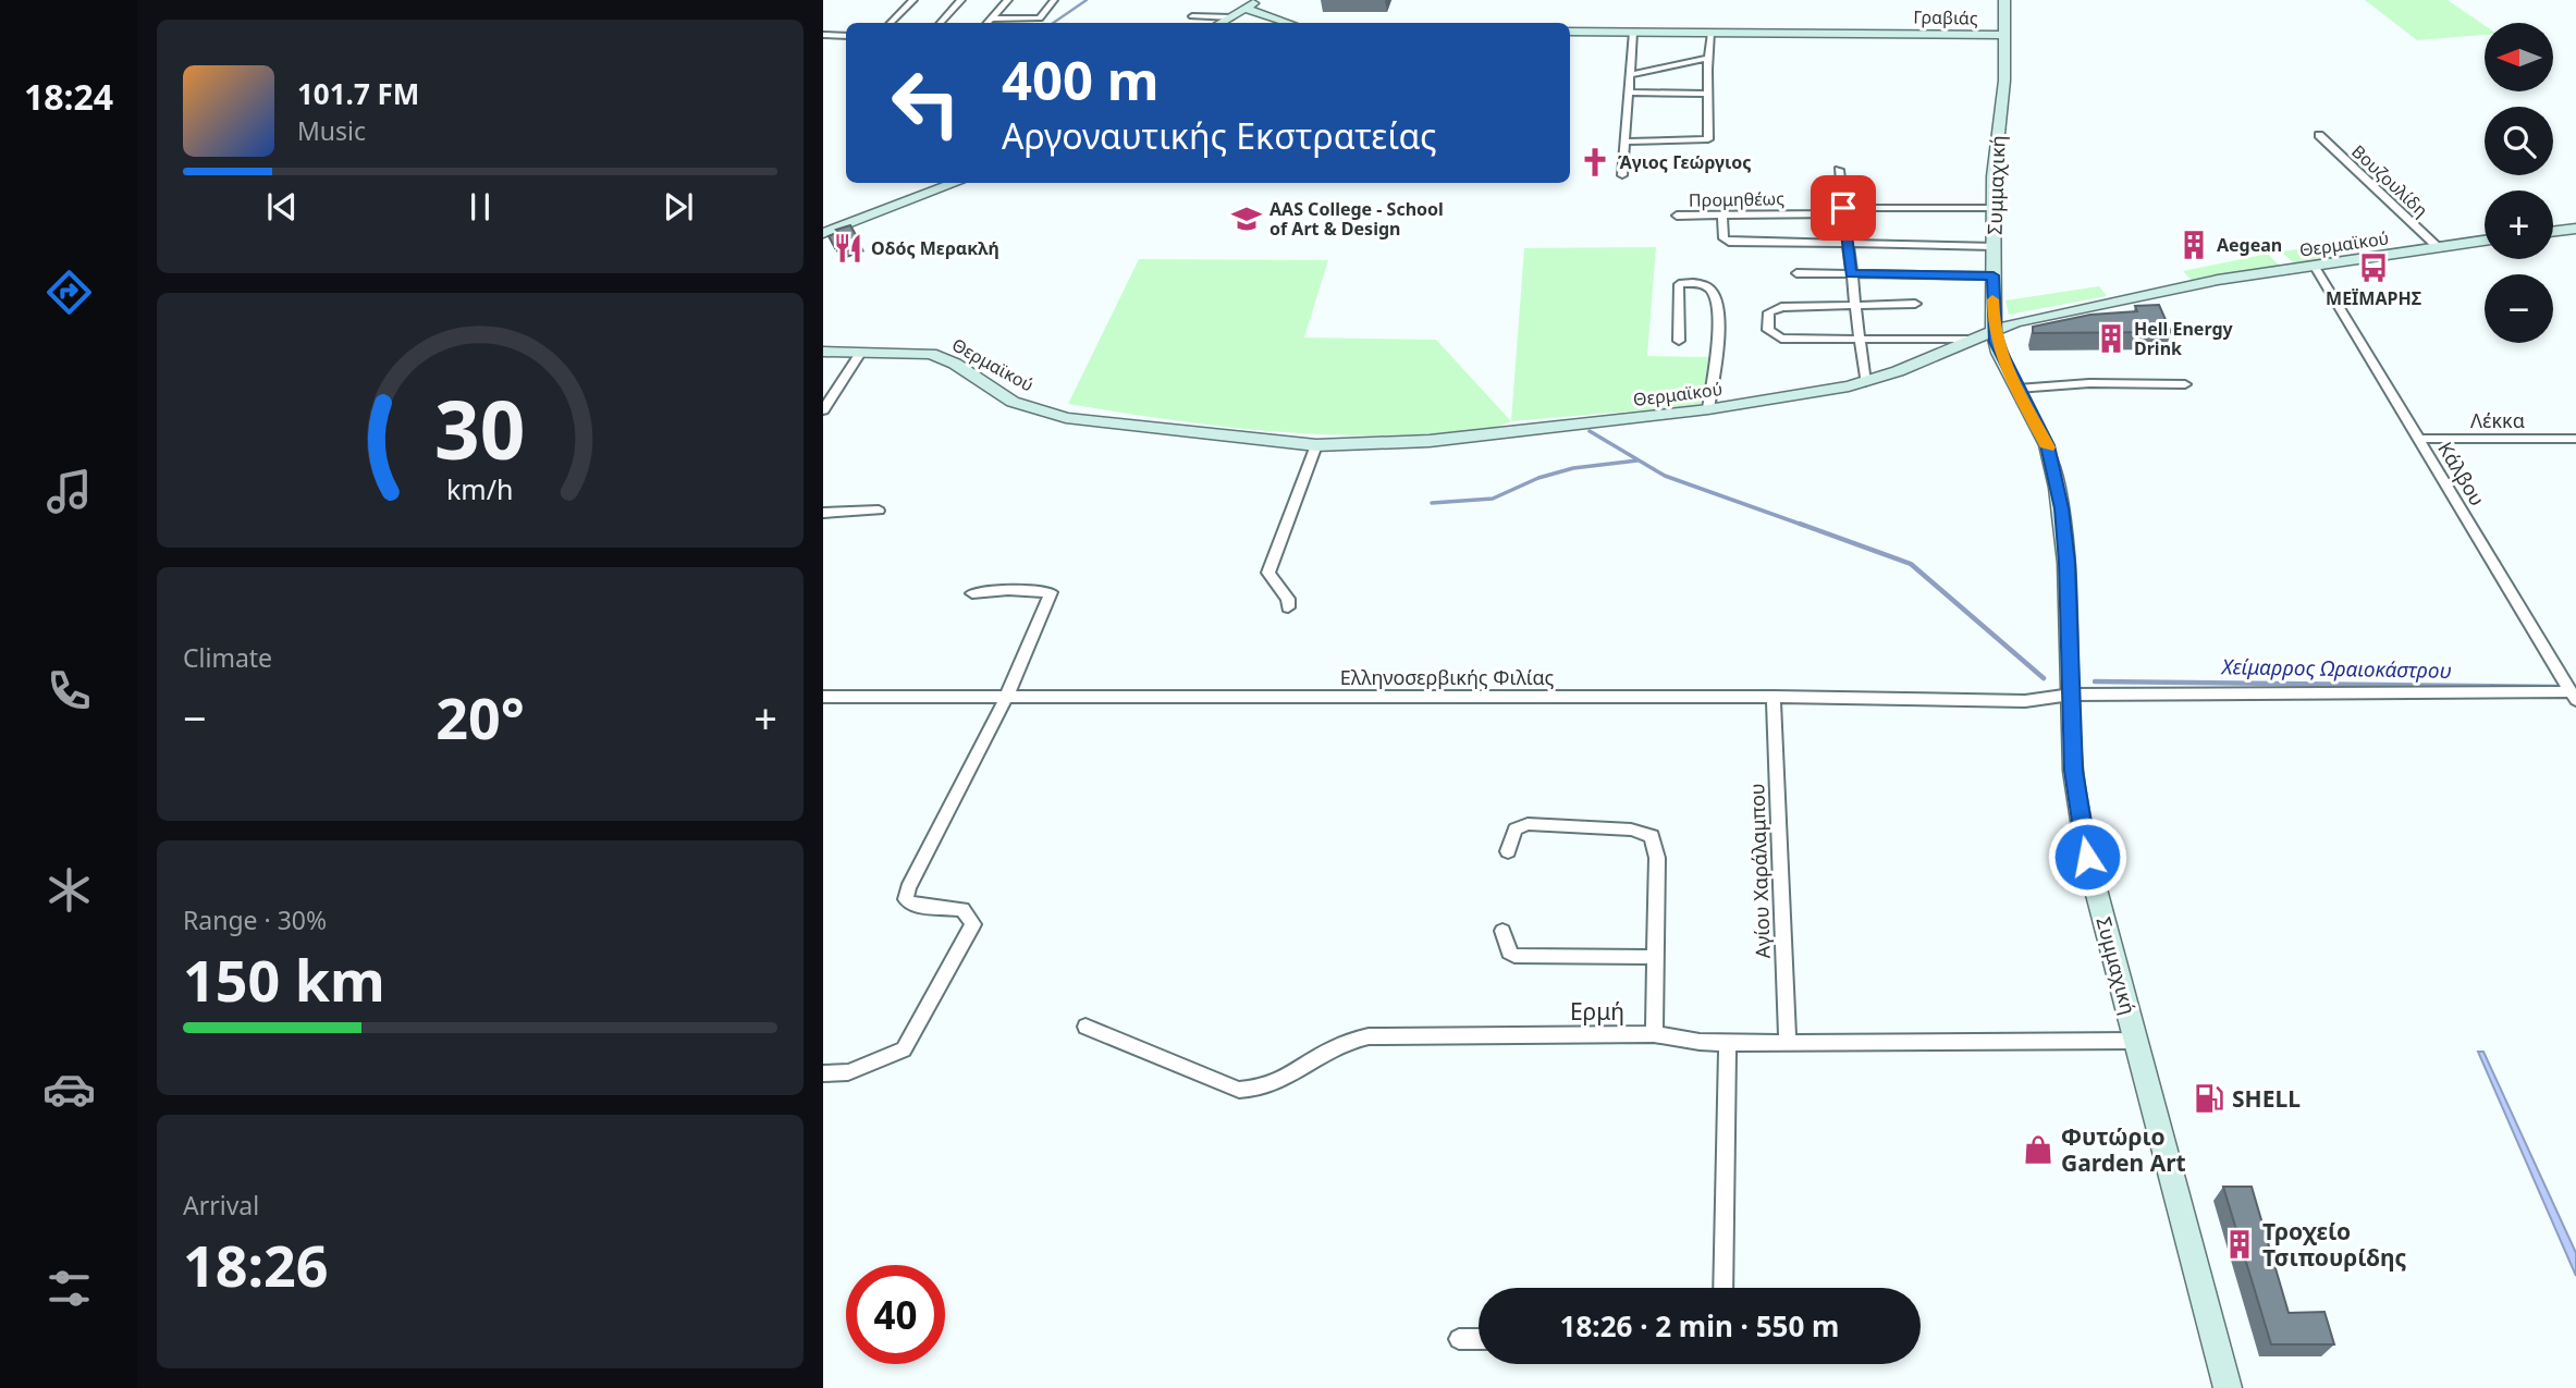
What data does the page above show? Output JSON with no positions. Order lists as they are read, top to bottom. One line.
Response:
{"streets":{"street":["Γραβιάς","Βουζουλίδη","Συμμαχική","Προμηθέως","Θερμαϊκού","Λέκκα","Κάλβου","Ελληνοσερβικής Φιλίας","Αγίου Χαράλαμπου","Ερμή"]},"crossings":[["Γραβιάς","Συμμαχική"],["Βουζουλίδη","Θερμαϊκού"],["Συμμαχική","Προμηθέως"],["Συμμαχική","Θερμαϊκού"],["Συμμαχική","Ελληνοσερβικής Φιλίας"],["Συμμαχική","Ερμή"],["Θερμαϊκού","Κάλβου"],["Λέκκα","Κάλβου"],["Ελληνοσερβικής Φιλίας","Αγίου Χαράλαμπου"],["Αγίου Χαράλαμπου","Ερμή"]],"water":["Χείμαρρος Ωραιοκάστρου"],"places":{"church":["Άγιος Γεώργιος"],"school or university":["AAS College - School of Art & Design"],"building":["Aegean","Hell Energy Drink","Τροχείο Τσιπουρίδης"],"restaurant":["Οδός Μερακλή"],"bus stop":["ΜΕΪΜΑΡΗΣ"],"fuel station":["SHELL"],"shop":["Φυτώριο Garden Art"]},"north":"left","page":{"tabs":"18:24","map_buttons":["+","−"],"turn":["400 m","Αργοναυτικής Εκστρατείας"],"song":["101.7 FM","Music"],"tile":["Climate",["Range · 30%","150 km"],["Arrival","18:26"]],"heat":["−","20°","+"],"limit":"40","trip":"18:26 · 2 min · 550 m","gauge":["30","km/h"]}}
